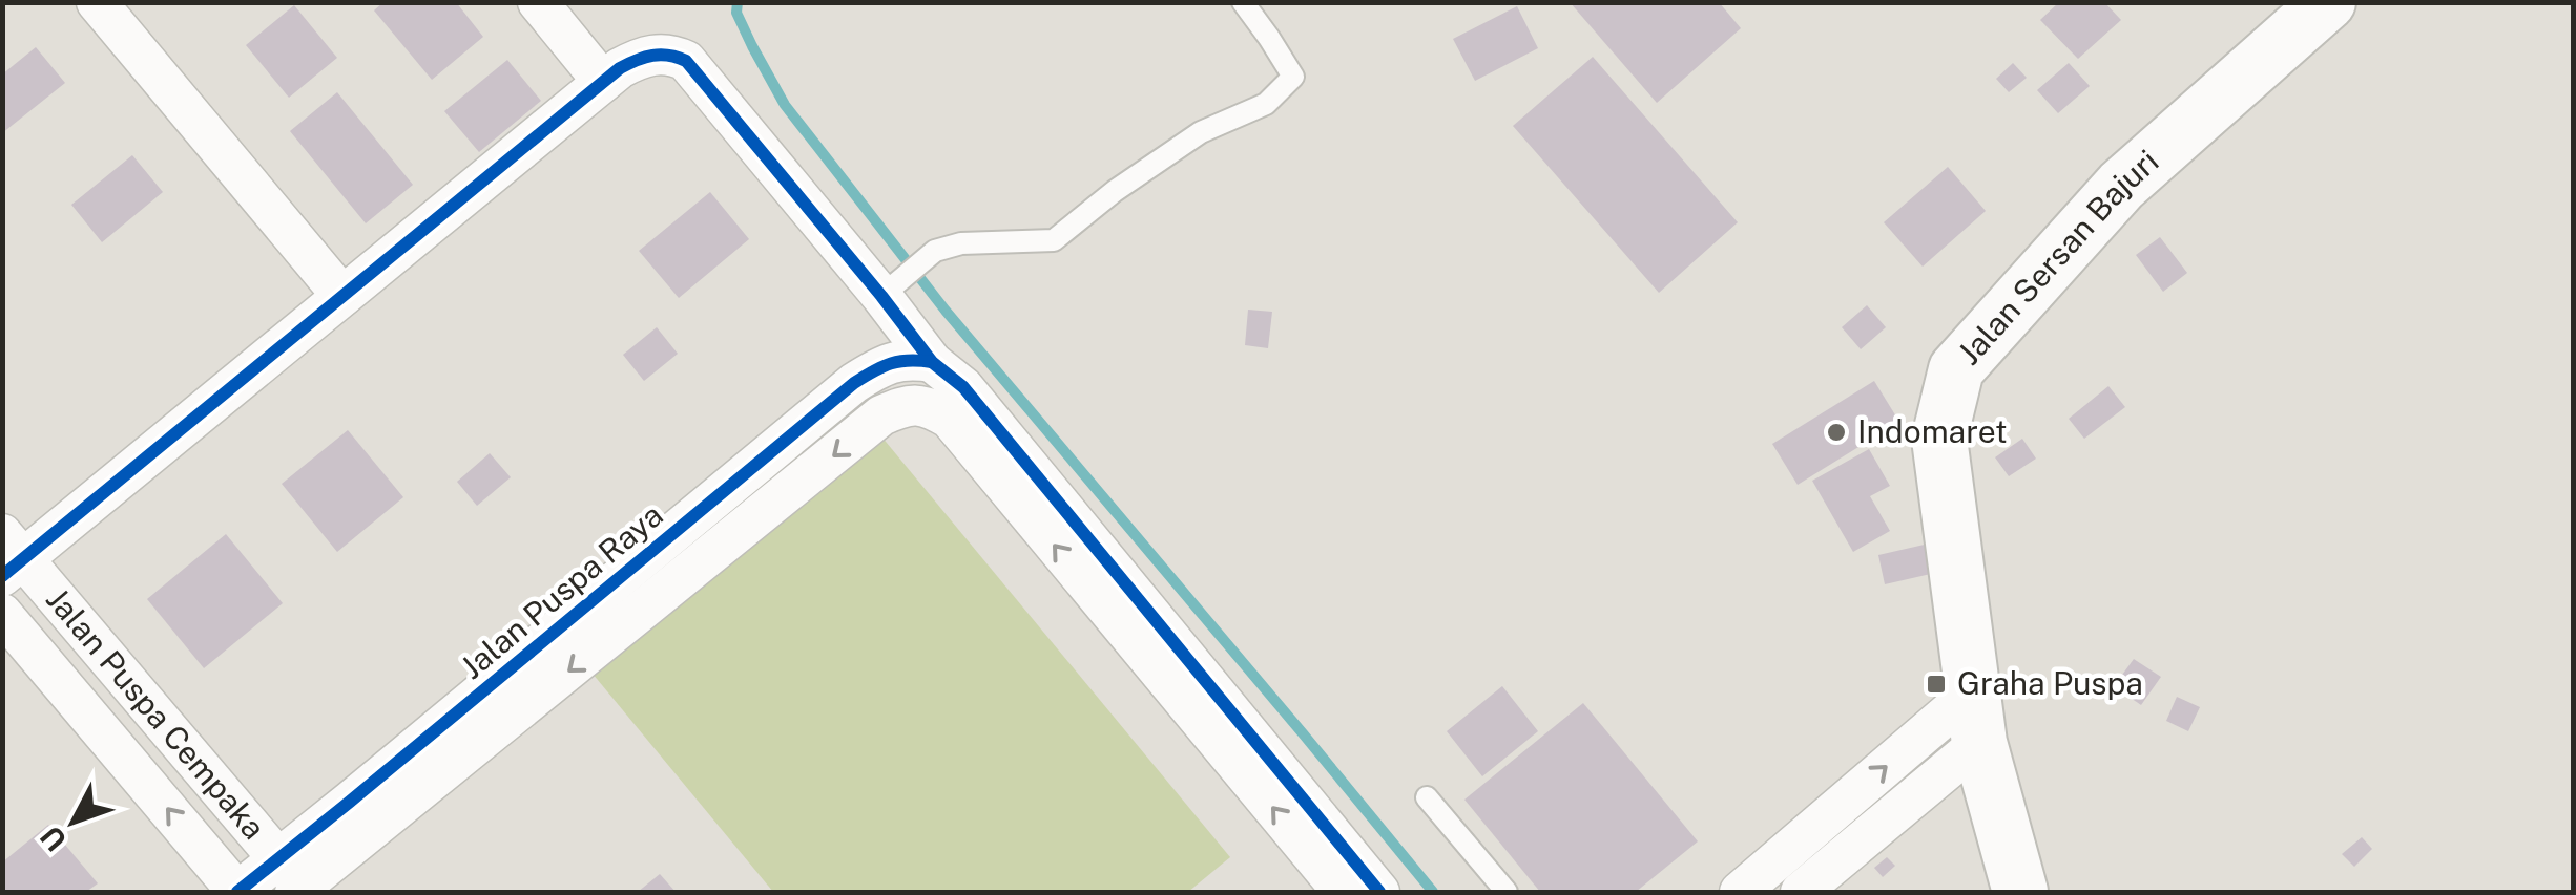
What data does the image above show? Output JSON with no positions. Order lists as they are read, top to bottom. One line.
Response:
{"streets":{"main road":["Jalan Sersan Bajuri"],"street":["Jalan Puspa Raya","Jalan Puspa Cempaka"]},"crossings":[["Jalan Puspa Raya","Jalan Puspa Cempaka"]],"places":{"other":["Indomaret"],"transit":["Graha Puspa"]},"north":"bottom left"}
